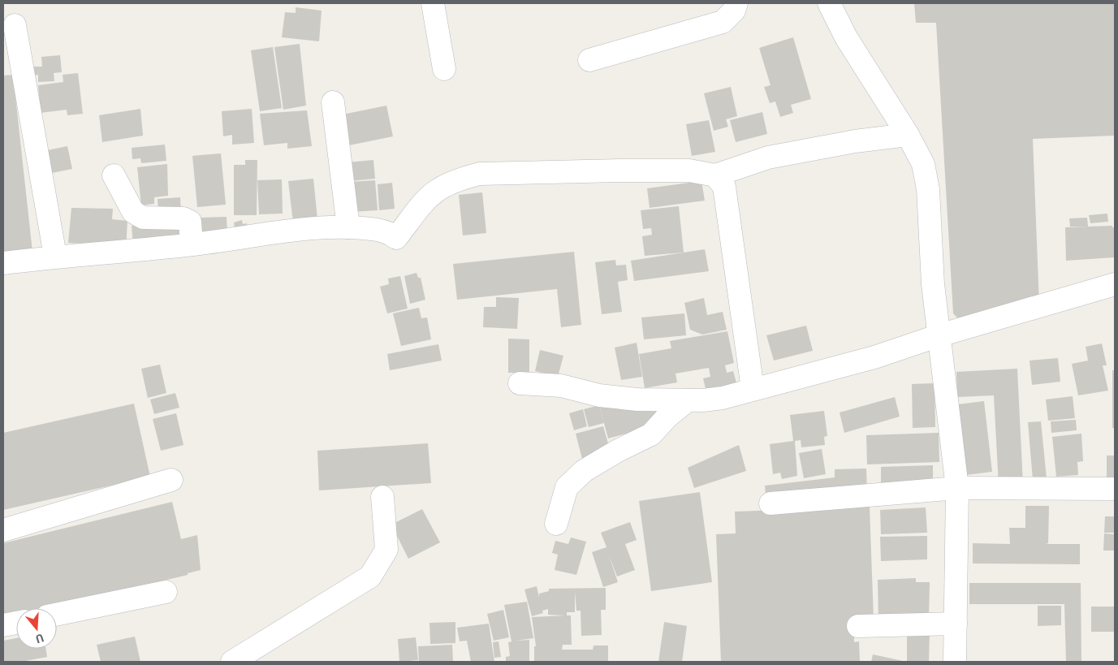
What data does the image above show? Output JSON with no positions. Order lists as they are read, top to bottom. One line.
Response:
{"north":"bottom"}
